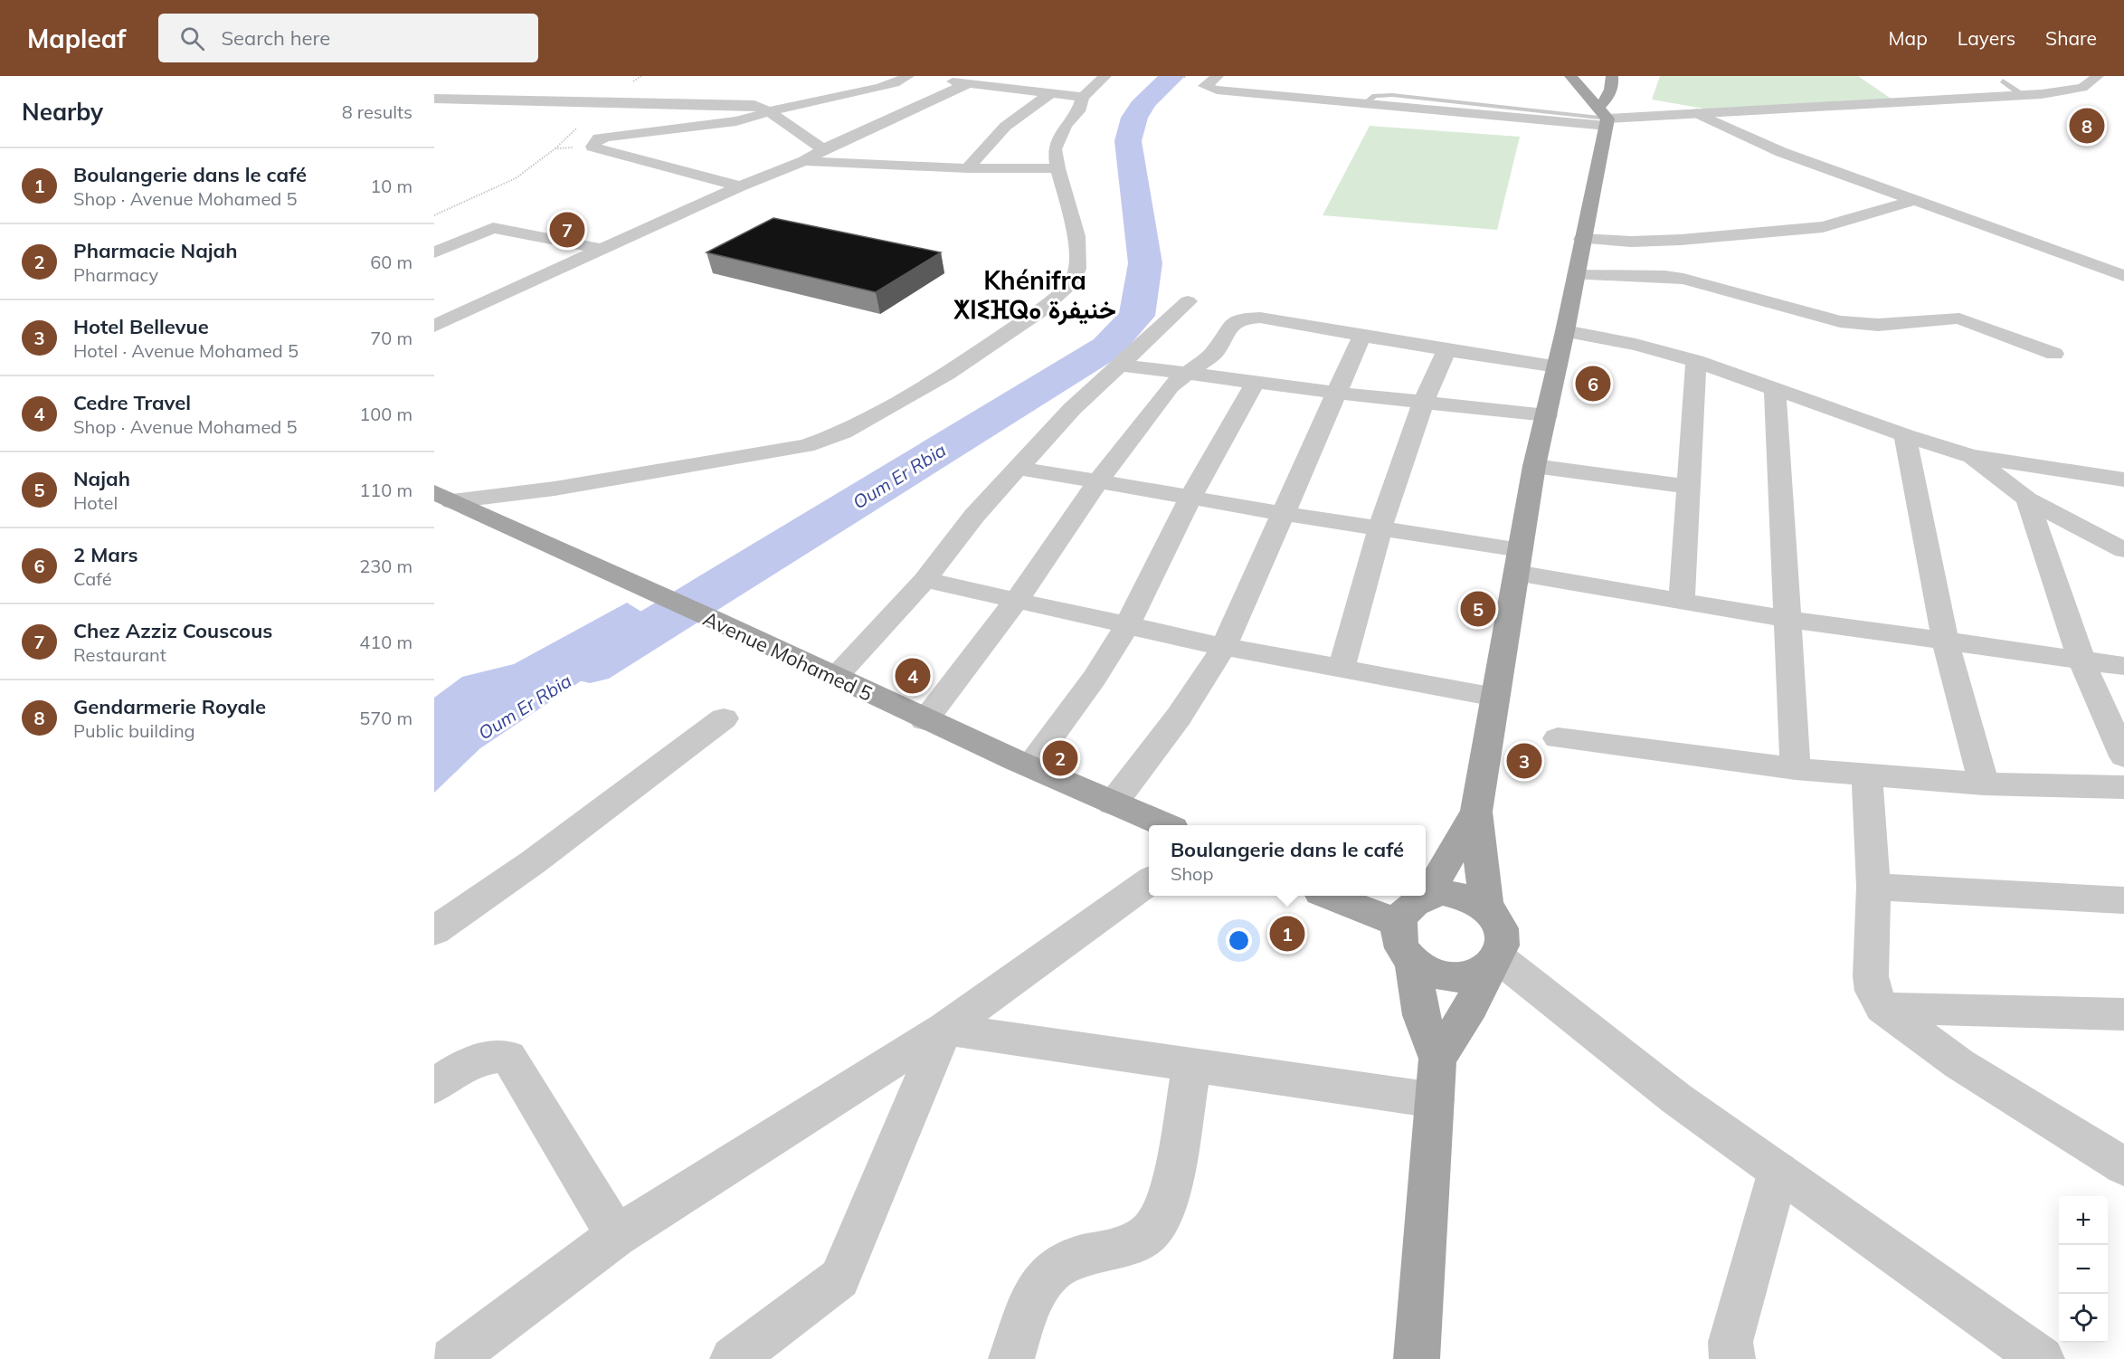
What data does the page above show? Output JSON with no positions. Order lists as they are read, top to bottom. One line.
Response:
{"streets":{"main road":["Avenue Mohamed 5"]},"districts":["Khénifra ⵅⵏⵉⴼⵕⴰ خنيفرة"],"water":["Oum Er Rbia"],"page":{"header":"Mapleaf","search":"Search here","nav":["Map","Layers","Share"],"heading":["Nearby","8 results"],"pins":["8","7","6","5","4","2","3","1"],"list":[{"mark":"1","name":"Boulangerie dans le café","note":"Shop · Avenue Mohamed 5","value":"10 m"},{"mark":"2","name":"Pharmacie Najah","note":"Pharmacy","value":"60 m"},{"mark":"3","name":"Hotel Bellevue","note":"Hotel · Avenue Mohamed 5","value":"70 m"},{"mark":"4","name":"Cedre Travel","note":"Shop · Avenue Mohamed 5","value":"100 m"},{"mark":"5","name":"Najah","note":"Hotel","value":"110 m"},{"mark":"6","name":"2 Mars","note":"Café","value":"230 m"},{"mark":"7","name":"Chez Azziz Couscous","note":"Restaurant","value":"410 m"},{"mark":"8","name":"Gendarmerie Royale","note":"Public building","value":"570 m"}],"popup":["Boulangerie dans le café","Shop"],"map_buttons":["+","−"]}}
